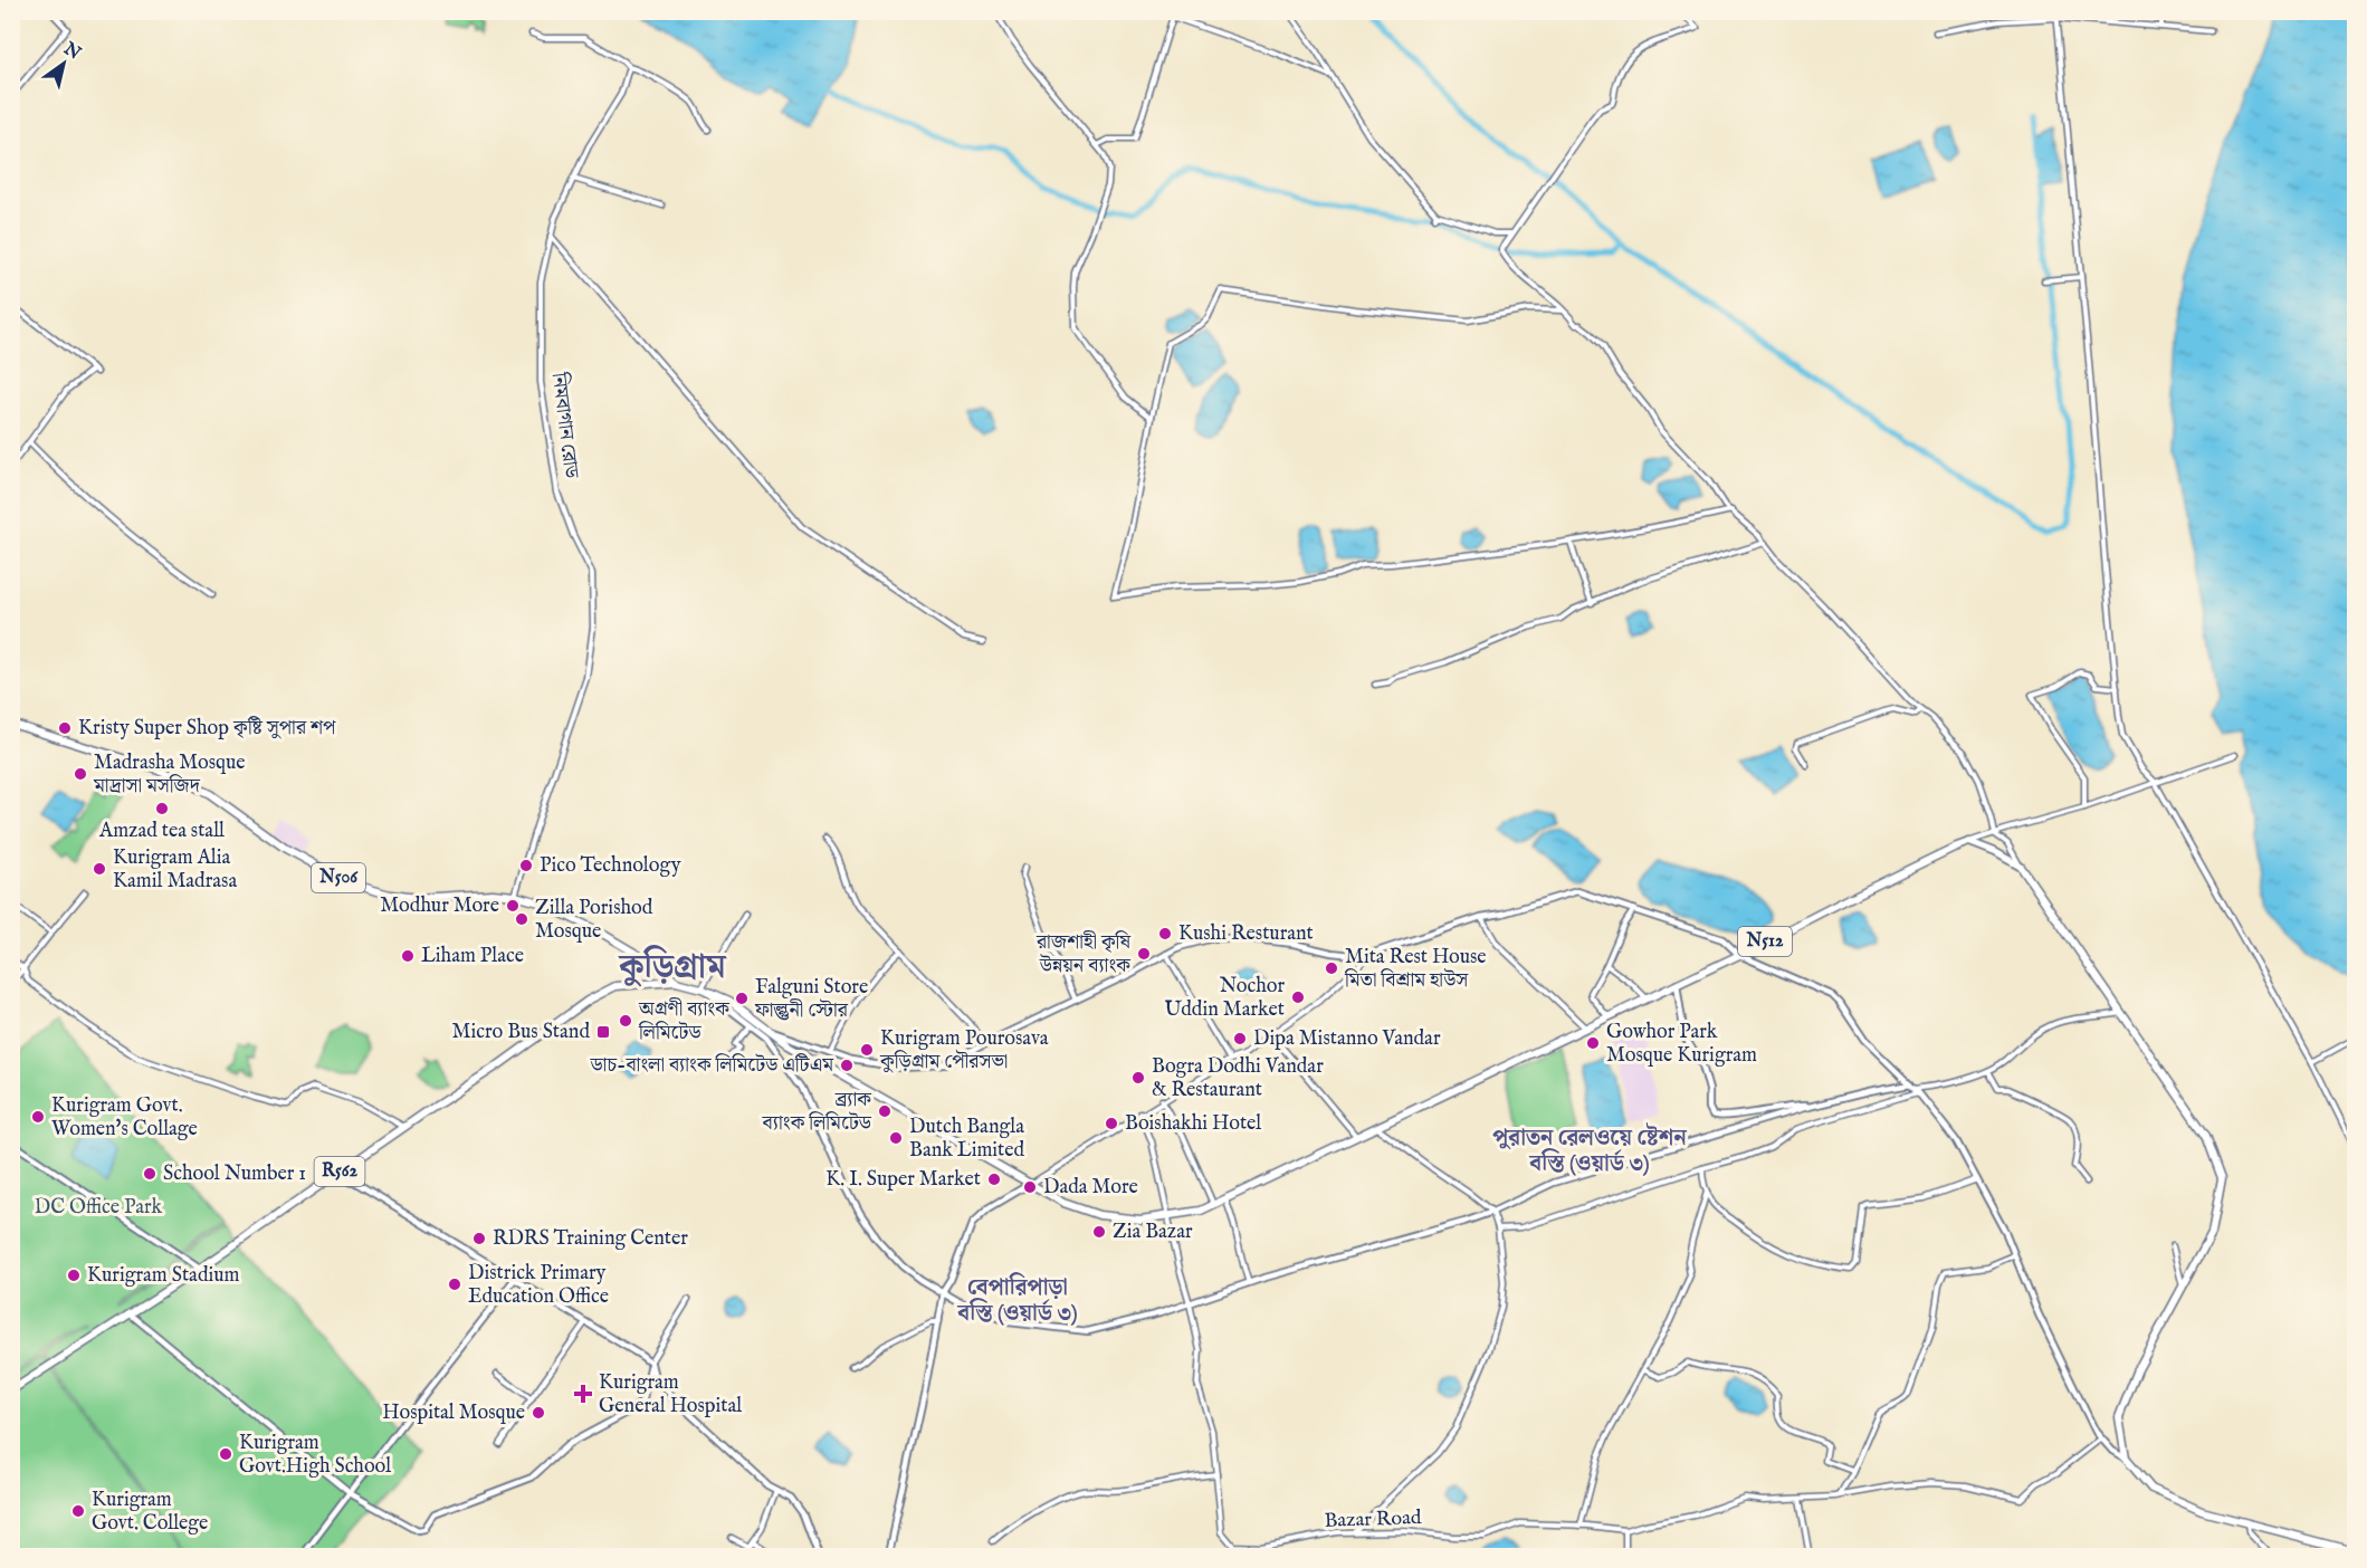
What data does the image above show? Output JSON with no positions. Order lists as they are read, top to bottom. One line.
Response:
{"streets":{"main road":["N506","N512","R562"],"street":["নিমবাগান রোড","Bazar Road"]},"crossings":[["নিমবাগান রোড","N506"],["N506","N512"],["N506","R562"],["N512","R562"]],"districts":["কুড়িগ্রাম","পুরাতন রেলওয়ে ষ্টেশন বস্তি (ওয়ার্ড ৩)","বেপারিপাড়া বস্তি (ওয়ার্ড ৩)"],"parks":["DC Office Park"],"places":{"other":["Kristy Super Shop কৃষ্টি সুপার শপ","Madrasha Mosque মাদ্রাসা মসজিদ","Amzad tea stall","Pico Technology","Kurigram Alia Kamil Madrasa","Modhur More","Zilla Porishod Mosque","Kushi Resturant","রাজশাহী কৃষি উন্নয়ন ব্যাংক","Liham Place","Mita Rest House মিতা বিশ্রাম হাউস","Nochor Uddin Market","Falguni Store ফাল্গুনী স্টোর","অগ্রণী ব্যাংক লিমিটেড","Dipa Mistanno Vandar","Gowhor Park Mosque Kurigram","Kurigram Pourosava কুড়িগ্রাম পৌরসভা","ডাচ-বাংলা ব্যাংক লিমিটেড এটিএম","Bogra Dodhi Vandar & Restaurant","ব্র্যাক ব্যাংক লিমিটেড","Kurigram Govt. Women's Collage","Boishakhi Hotel","Dutch Bangla Bank Limited","School Number 1","K. I. Super Market","Dada More","Zia Bazar","RDRS Training Center","Kurigram Stadium","Districk Primary Education Office","Hospital Mosque","Kurigram Govt.High School","Kurigram Govt. College"],"transit":["Micro Bus Stand"],"health":["Kurigram General Hospital"]},"north":"top right"}
